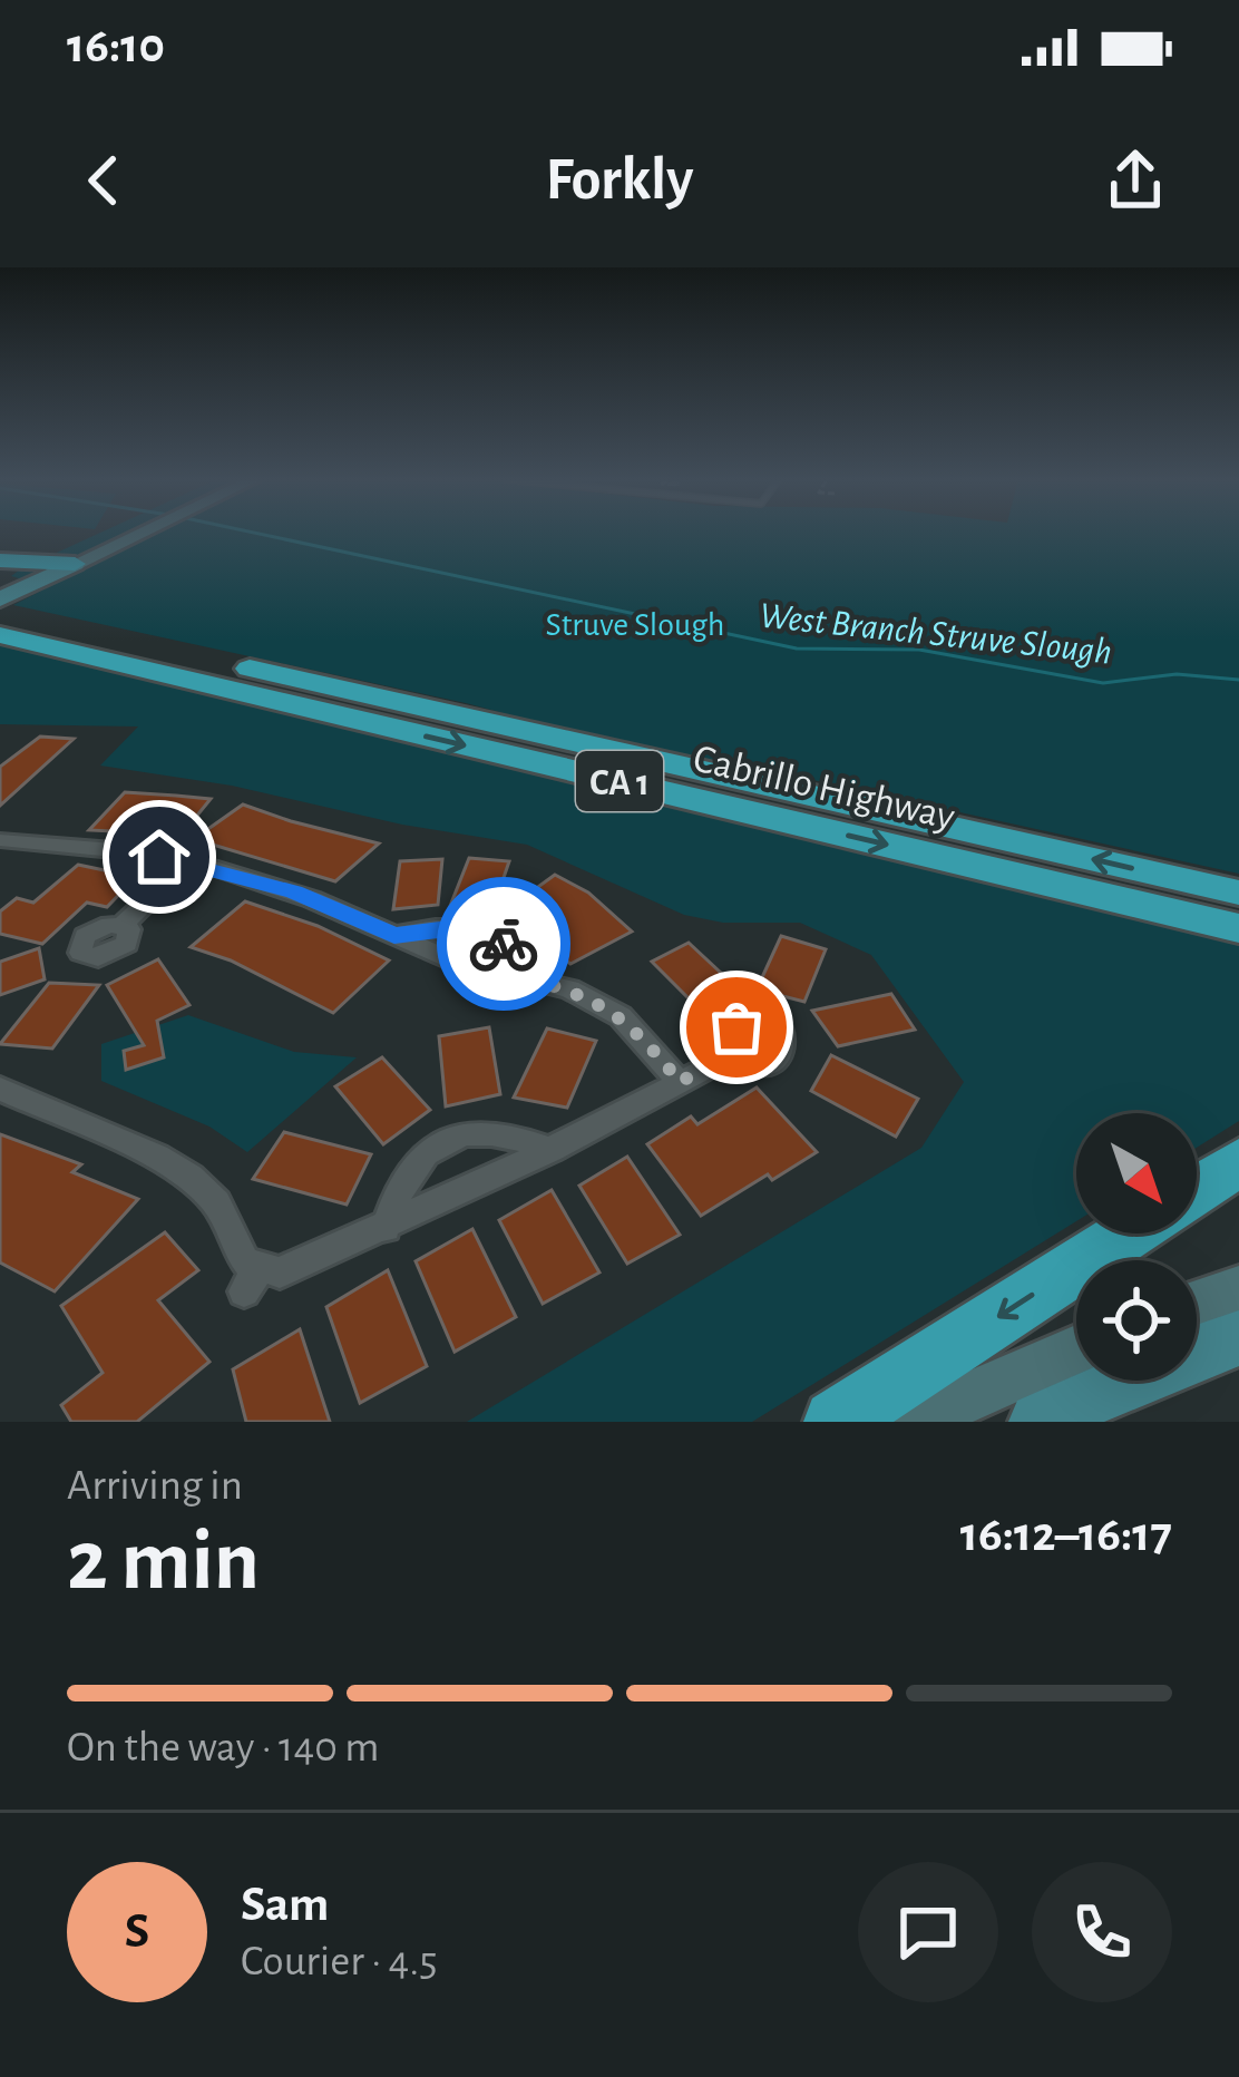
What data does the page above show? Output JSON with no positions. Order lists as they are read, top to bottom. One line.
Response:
{"streets":{"highway":["CA 1","Cabrillo Highway"]},"water":["West Branch Struve Slough"],"parks":["Struve Slough"],"north":"bottom right","page":{"status":"16:10","header":"Forkly","heading":["2 min","Arriving in","16:12–16:17"],"panel":["Sam","Courier · 4.5"],"bar":"On the way · 140 m","round":"S"}}
